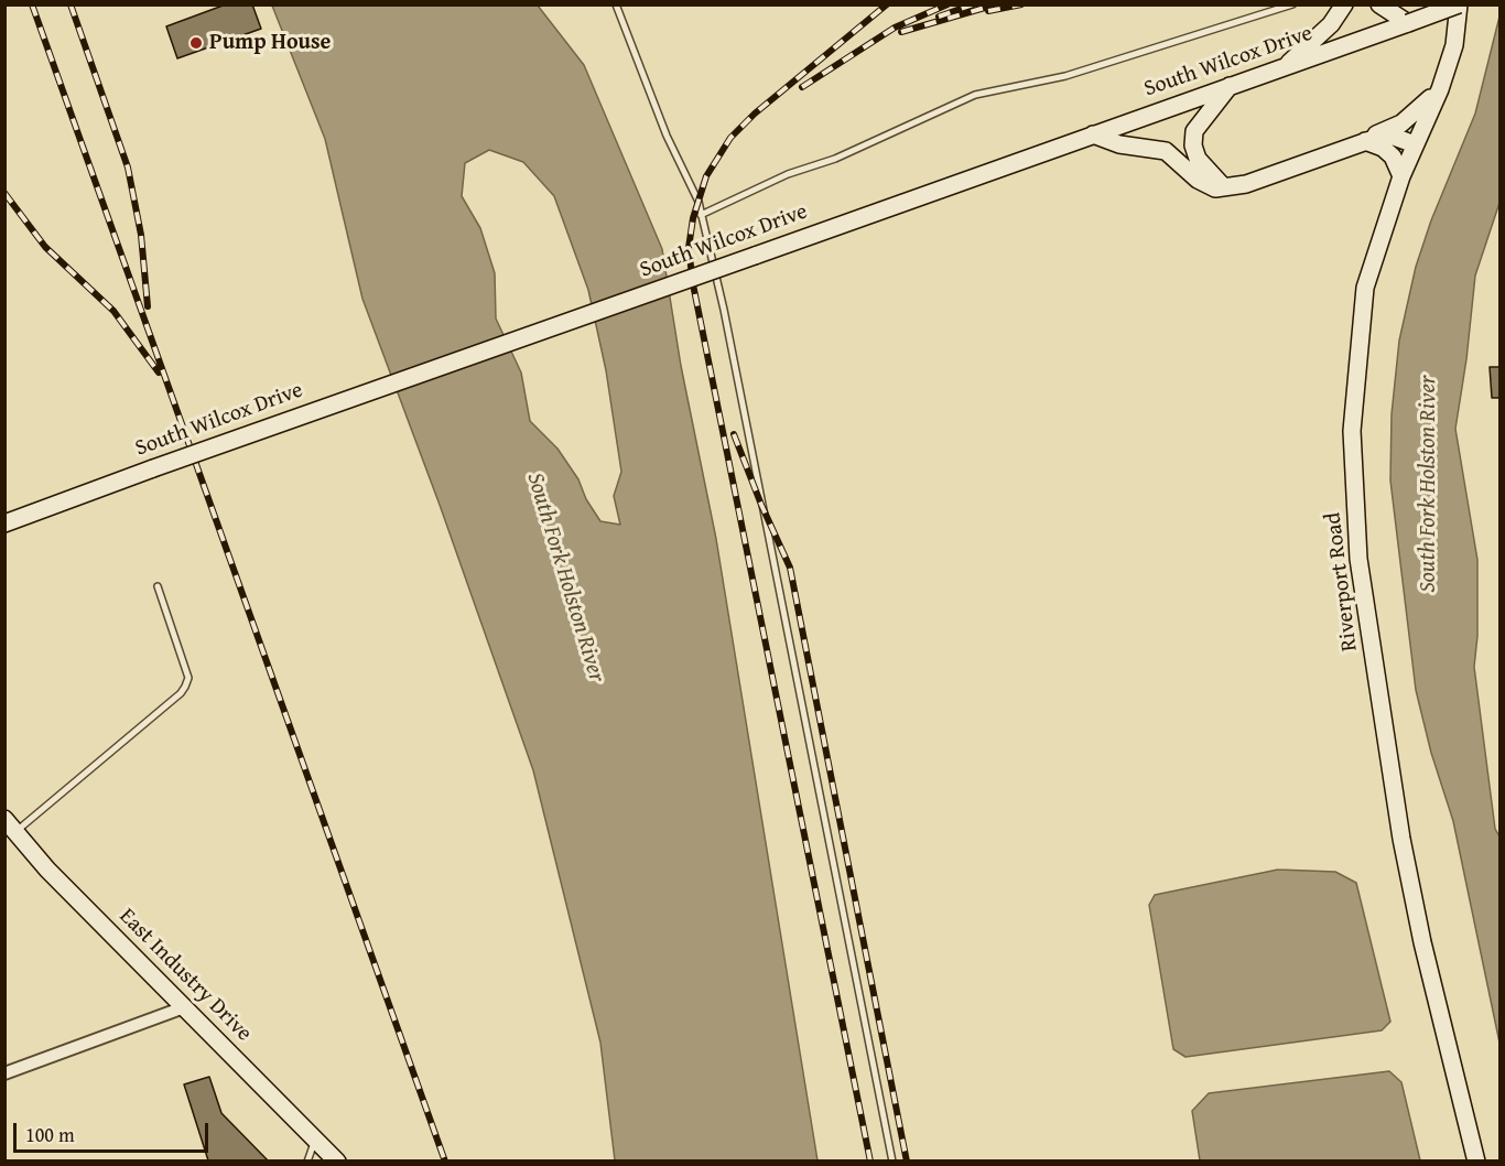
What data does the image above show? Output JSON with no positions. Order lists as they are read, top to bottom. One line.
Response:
{"streets":{"main road":["South Wilcox Drive","Riverport Road","East Industry Drive"]},"crossings":[["South Wilcox Drive","Riverport Road"]],"water":["South Fork Holston River"],"places":["Pump House"],"scale_bar":"100 m"}
